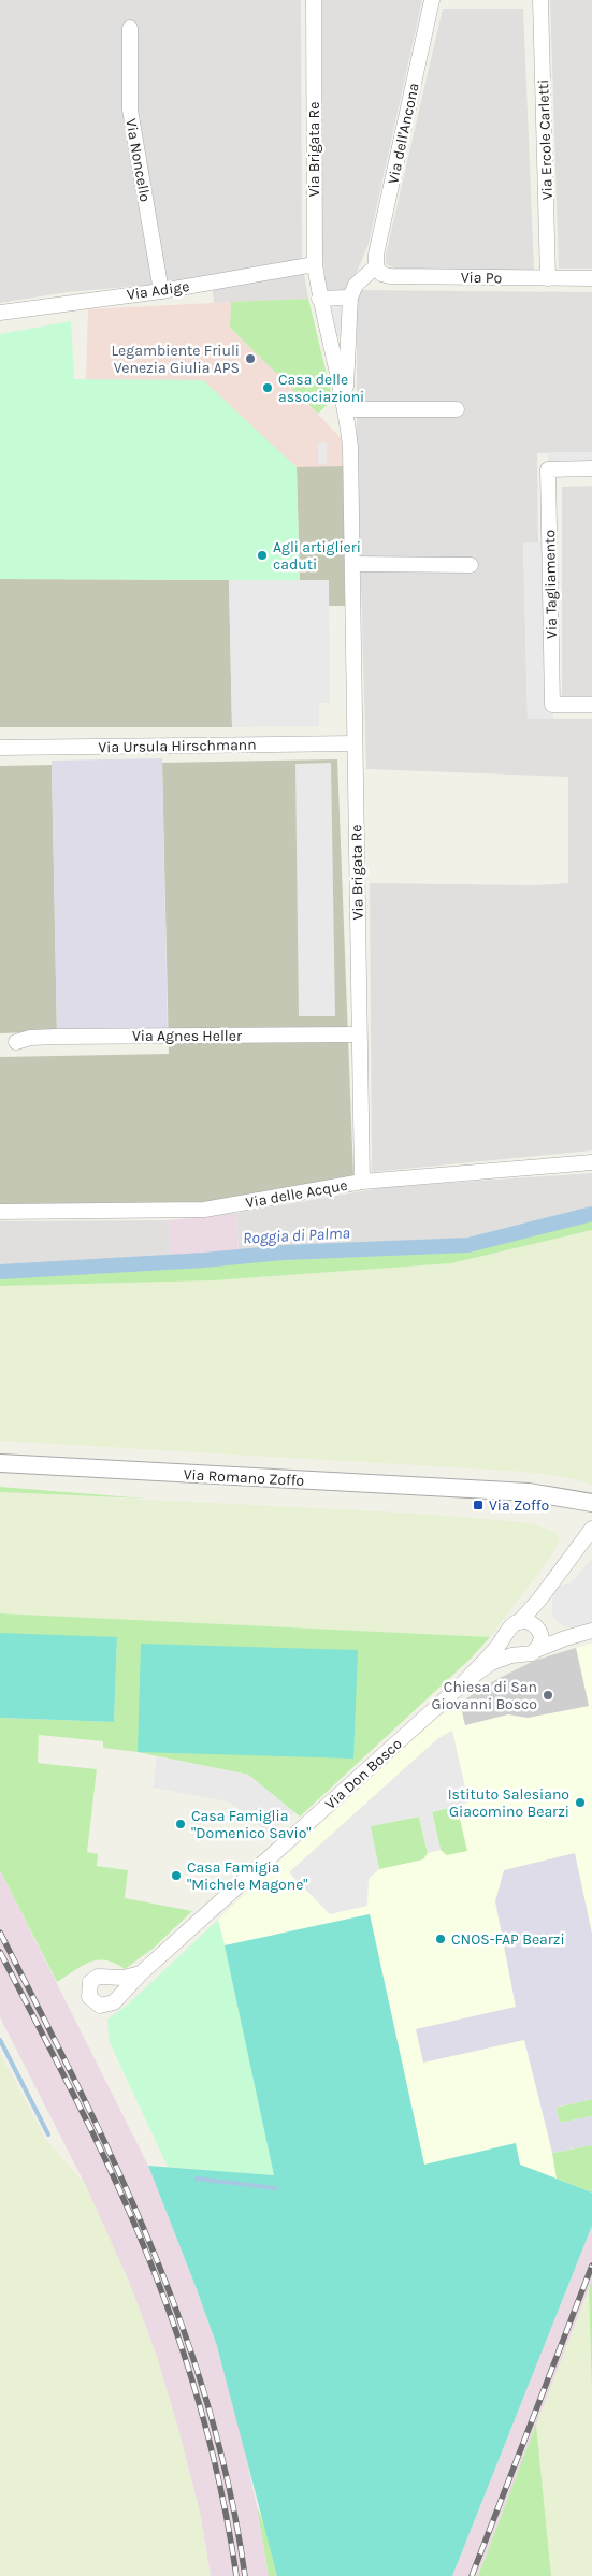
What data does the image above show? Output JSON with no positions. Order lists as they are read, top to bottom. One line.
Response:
{"streets":{"street":["Via dell'Ancona","Via Ercole Carletti","Via Brigata Re","Via Noncello","Via Po","Via Adige","Via Tagliamento","Via Ursula Hirschmann","Via Agnes Heller","Via delle Acque","Via Romano Zoffo","Via Don Bosco"]},"crossings":[["Via dell'Ancona","Via Po"],["Via Ercole Carletti","Via Po"],["Via Brigata Re","Via Adige"],["Via Brigata Re","Via Ursula Hirschmann"],["Via Brigata Re","Via Agnes Heller"],["Via Brigata Re","Via delle Acque"],["Via Noncello","Via Adige"]],"water":["Roggia di Palma"],"places":{"other":["Legambiente Friuli Venezia Giulia APS","Casa delle associazioni","Agli artiglieri caduti","Chiesa di San Giovanni Bosco","Istituto Salesiano Giacomino Bearzi","Casa Famiglia \"Domenico Savio\"","Casa Famigia \"Michele Magone\"","CNOS-FAP Bearzi"],"transit":["Via Zoffo"]}}
